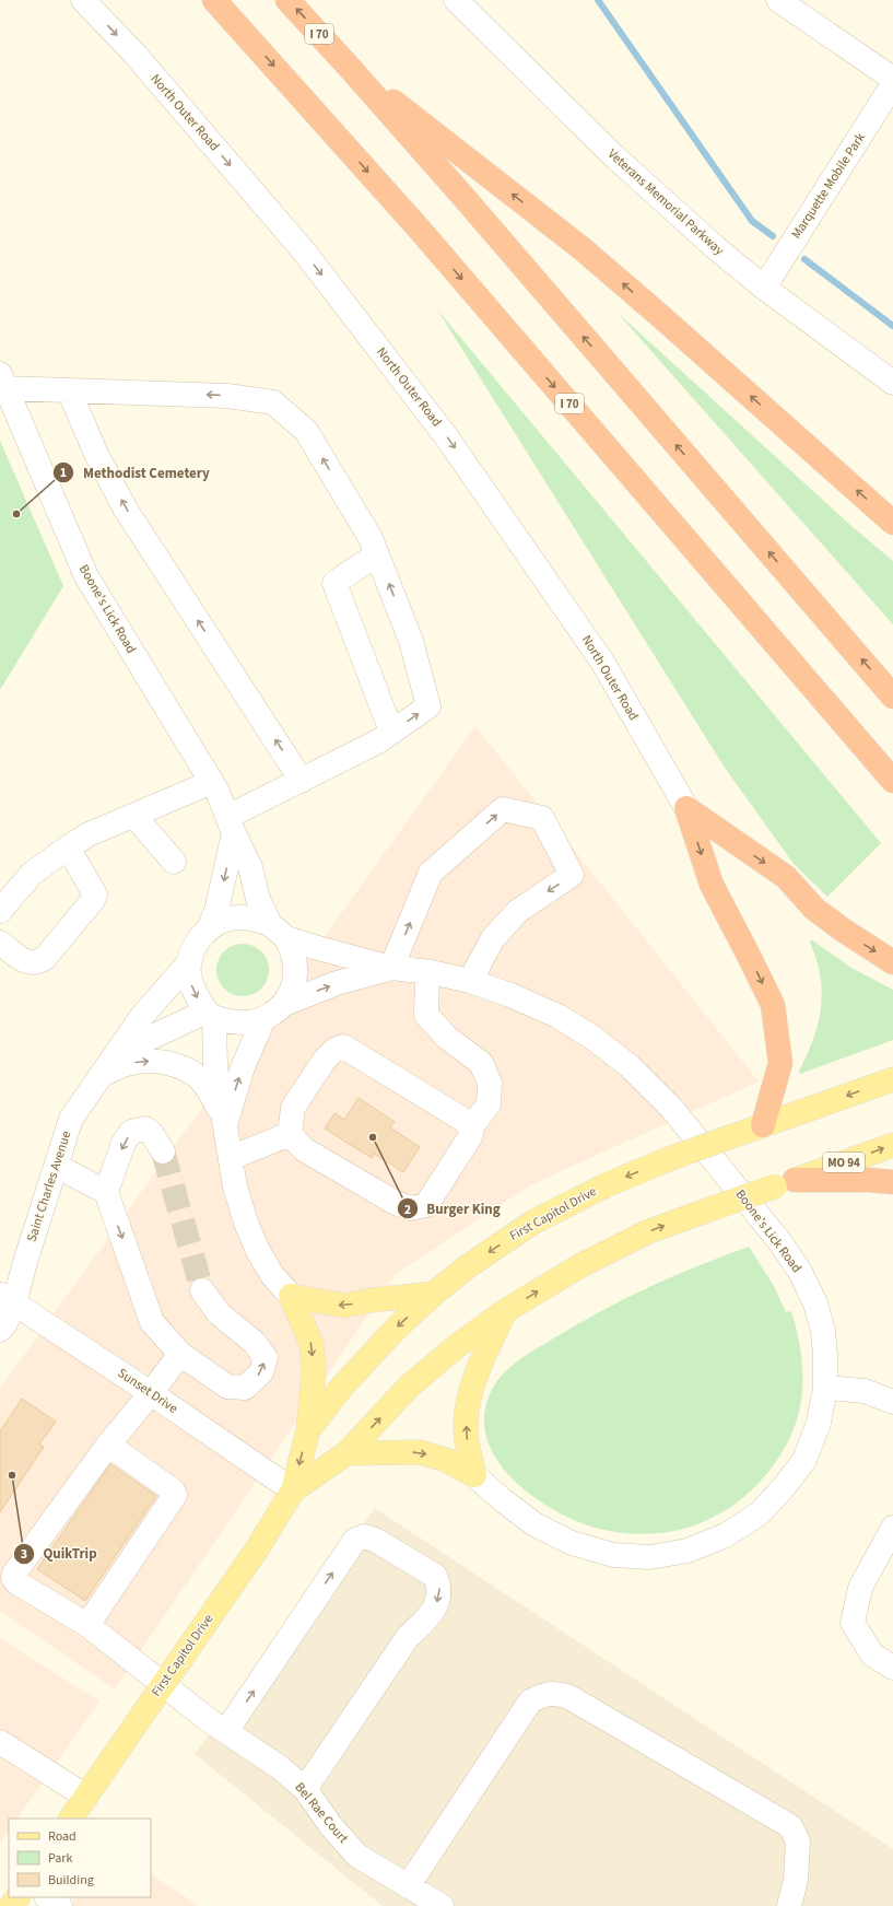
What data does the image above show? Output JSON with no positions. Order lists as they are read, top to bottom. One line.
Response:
{"streets":{"highway":["I 70"],"main road":["MO 94","First Capitol Drive"],"street":["North Outer Road","Marquette Mobile Park","Veterans Memorial Parkway","Boone's Lick Road","Saint Charles Avenue","Sunset Drive","Bel Rae Court"]},"crossings":[["Marquette Mobile Park","Veterans Memorial Parkway"],["Boone's Lick Road","Saint Charles Avenue"],["Saint Charles Avenue","Sunset Drive"],["First Capitol Drive","Sunset Drive"],["First Capitol Drive","Bel Rae Court"]],"one_way":["North Outer Road"],"places":["Methodist Cemetery","Burger King","QuikTrip"],"legend":["Road","Park","Building"]}
